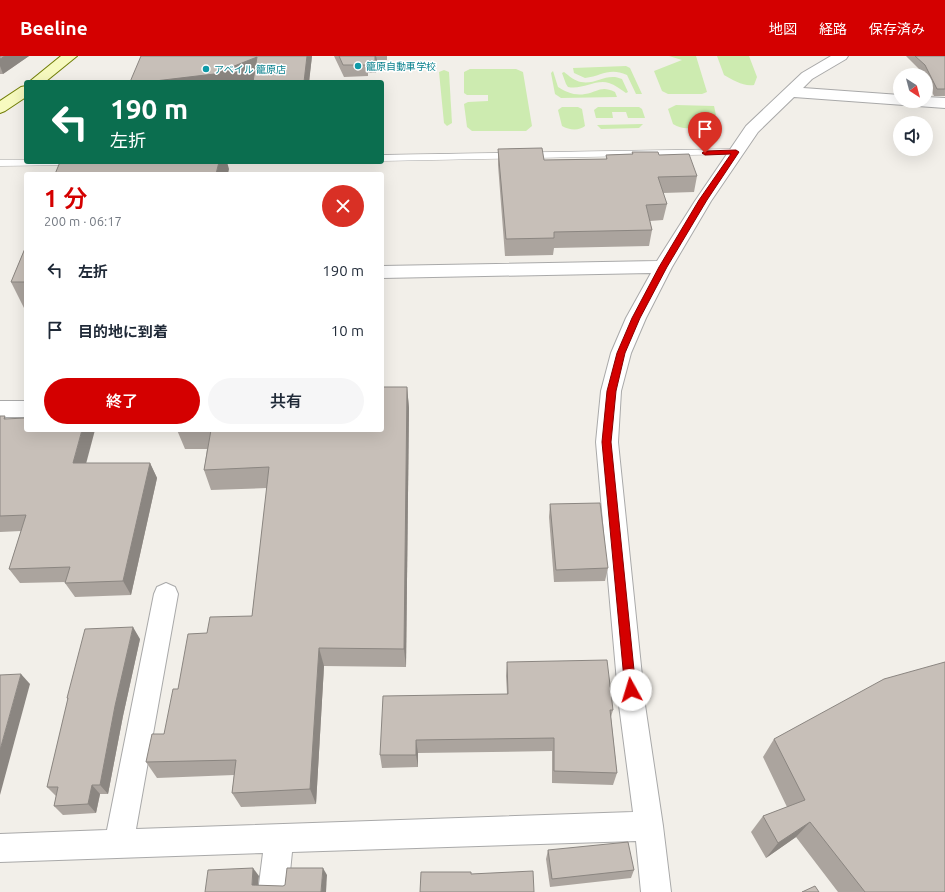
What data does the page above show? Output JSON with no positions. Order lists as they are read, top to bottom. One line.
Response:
{"places":["籠原自動車学校","アベイル 籠原店"],"north":"bottom right","page":{"header":"Beeline","nav":["地図","経路","保存済み"],"turn":["190 m","左折"],"heading":["1 分","200 m · 06:17"],"list":[{"name":"左折","value":"190 m"},{"name":"目的地に到着","value":"10 m"}],"buttons":["終了","共有"]}}
